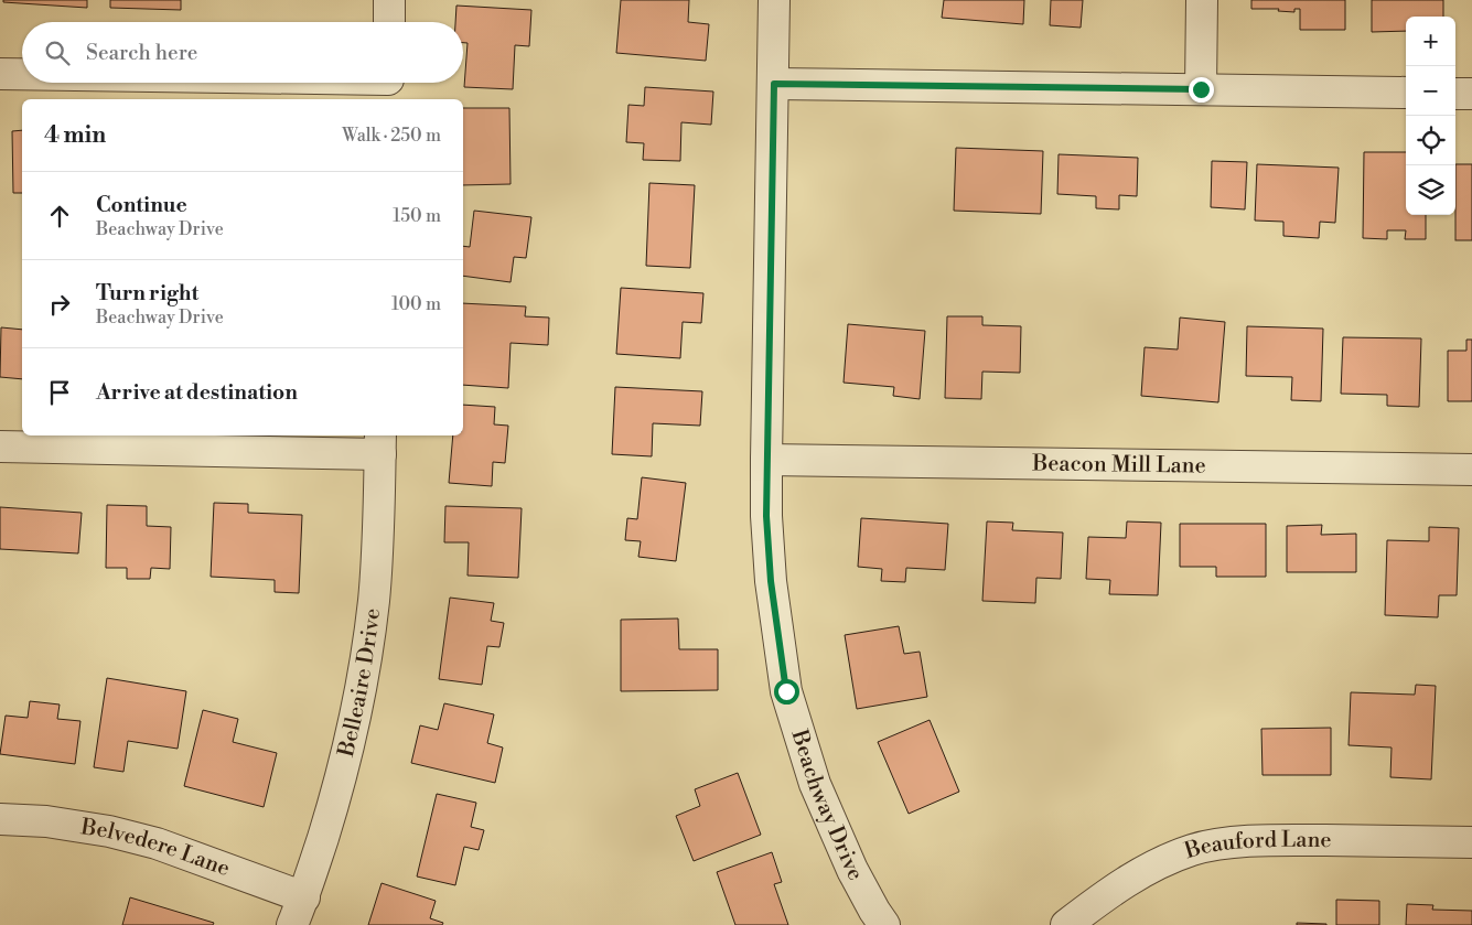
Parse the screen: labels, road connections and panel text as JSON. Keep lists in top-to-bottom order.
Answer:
{
  "streets": {
    "street": [
      "Beacon Mill Lane",
      "Belleaire Drive",
      "Beachway Drive",
      "Belvedere Lane",
      "Beauford Lane"
    ]
  },
  "crossings": [
    ["Beacon Mill Lane", "Beachway Drive"],
    ["Belleaire Drive", "Belvedere Lane"]
  ],
  "page": {
    "map_buttons": ["+", "−"],
    "search": "Search here",
    "heading": ["4 min", "Walk · 250 m"],
    "list": [
      ["Continue", "Beachway Drive", "150 m"],
      ["Turn right", "Beachway Drive", "100 m"],
      "Arrive at destination"
    ]
  }
}
